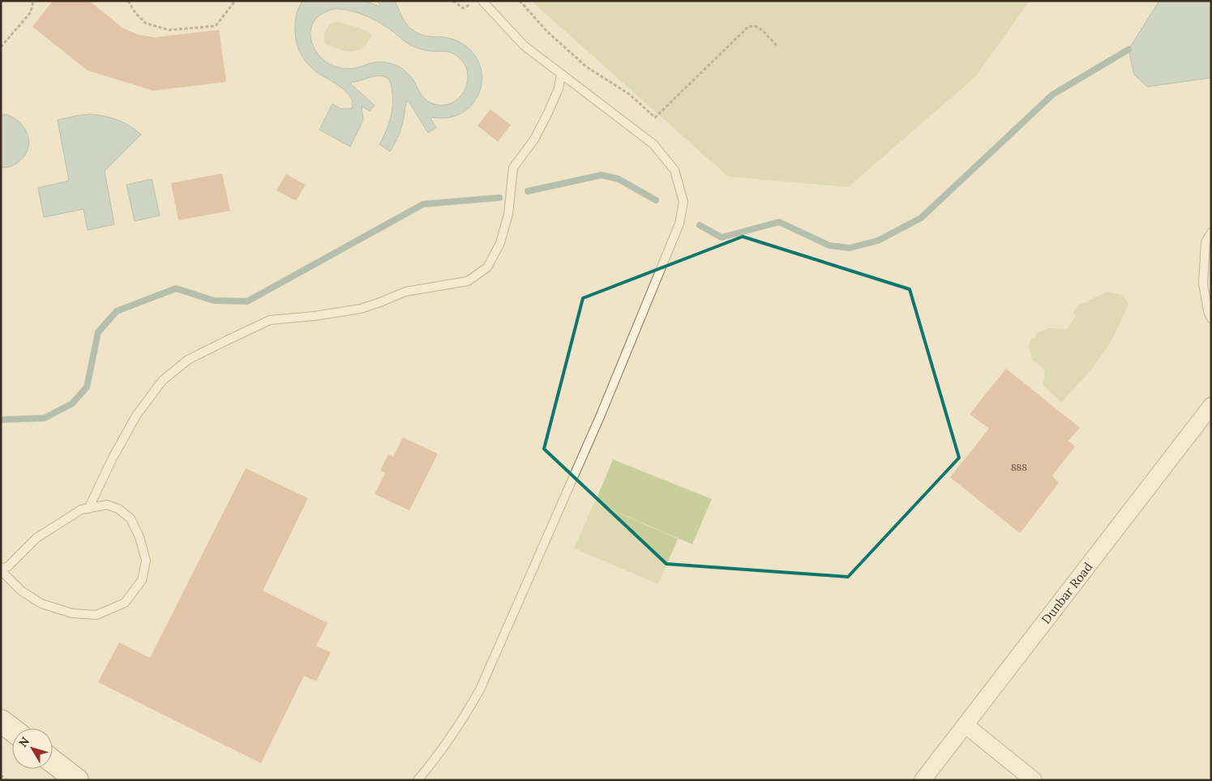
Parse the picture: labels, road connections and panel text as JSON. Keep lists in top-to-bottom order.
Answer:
{
  "streets": {
    "street": ["Dunbar Road"]
  },
  "house_numbers": ["888"],
  "north": "top left"
}
